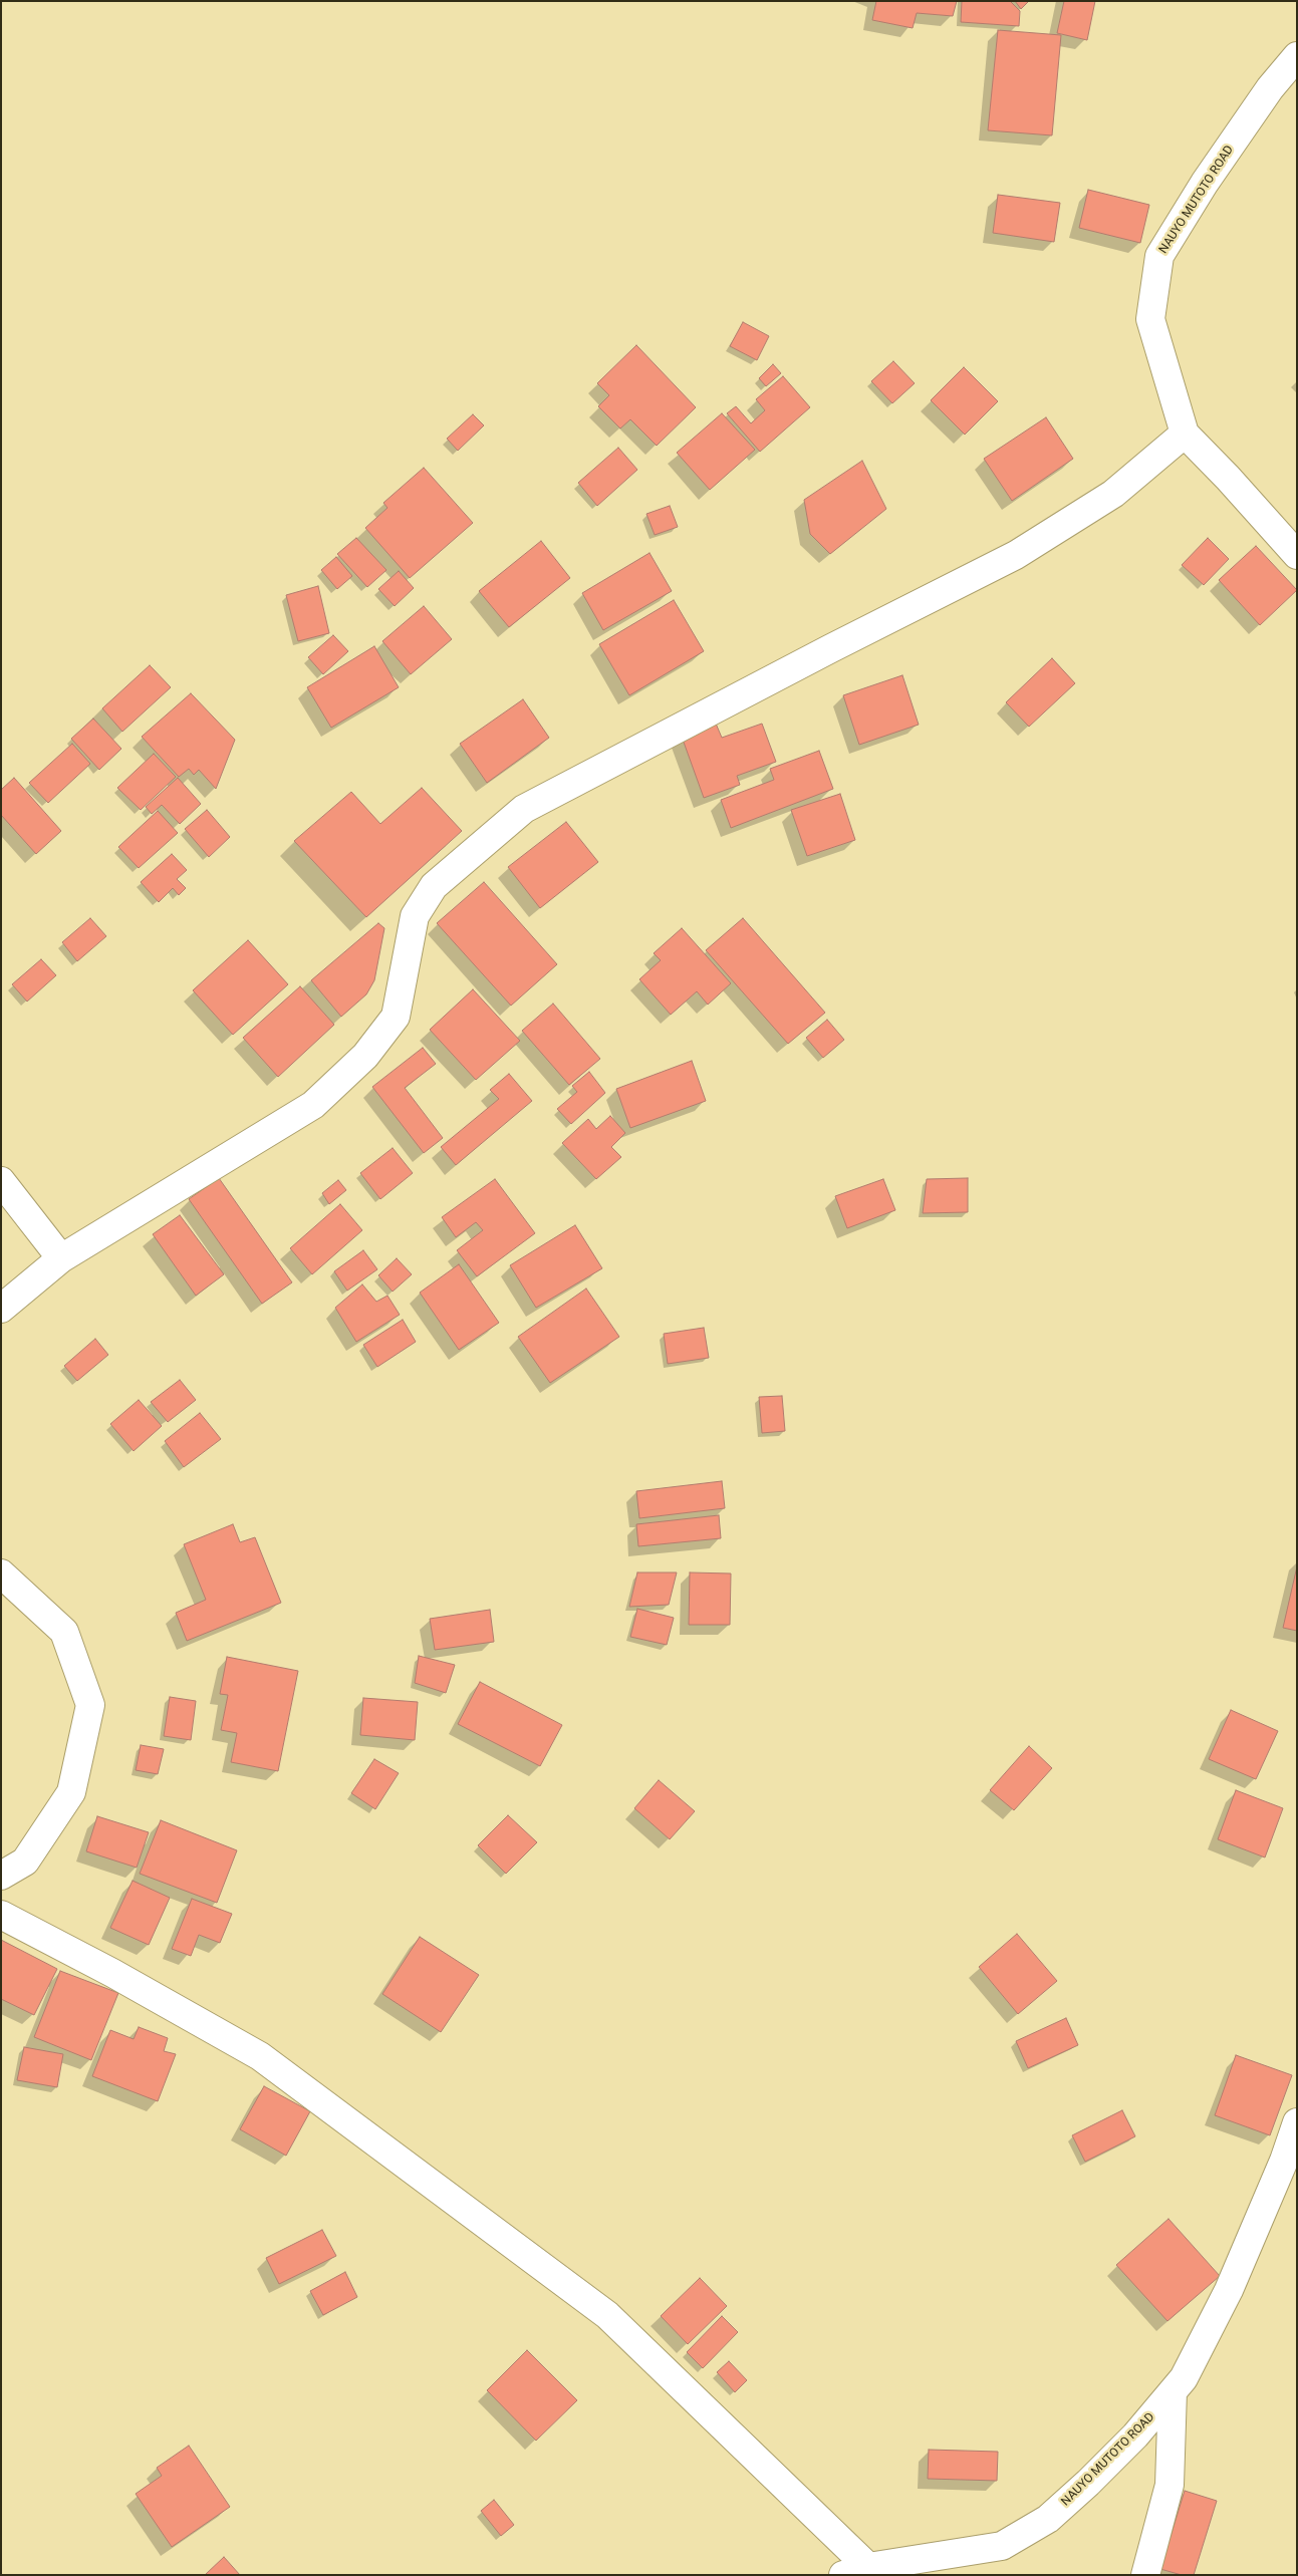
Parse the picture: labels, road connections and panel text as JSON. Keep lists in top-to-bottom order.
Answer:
{
  "streets": {
    "street": ["NAUYO MUTOTO ROAD"]
  }
}
